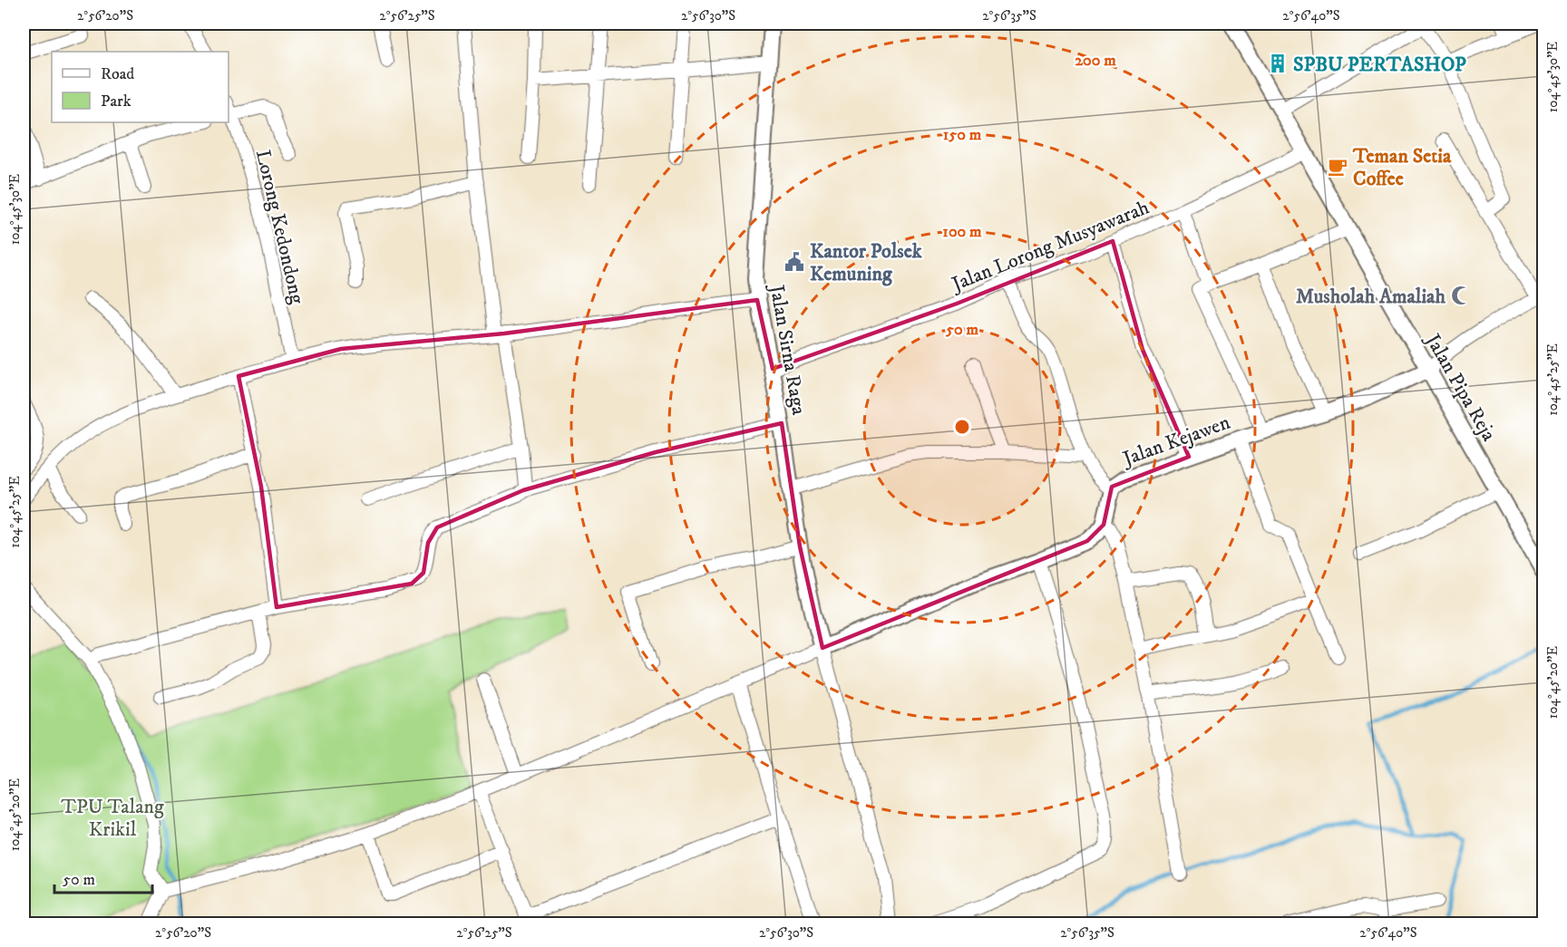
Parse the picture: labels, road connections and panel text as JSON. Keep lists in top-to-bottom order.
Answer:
{
  "streets": {
    "street": [
      "Lorong Kedondong",
      "Jalan Lorong Musyawarah",
      "Jalan Sirna Raga",
      "Jalan Pipa Reja",
      "Jalan Kejawen"
    ]
  },
  "crossings": [
    ["Jalan Lorong Musyawarah", "Jalan Sirna Raga"],
    ["Jalan Lorong Musyawarah", "Jalan Pipa Reja"],
    ["Jalan Pipa Reja", "Jalan Kejawen"]
  ],
  "parks": ["TPU Talang Krikil"],
  "places": {
    "building": ["SPBU PERTASHOP"],
    "cafe": ["Teman Setia Coffee"],
    "public building": ["Kantor Polsek Kemuning"],
    "mosque": ["Musholah Amaliah"]
  },
  "legend": ["Road", "Park"],
  "scale_bar": "50 m",
  "coordinates": [
    "2°56'20\"S",
    "2°56'25\"S",
    "2°56'30\"S",
    "2°56'35\"S",
    "2°56'40\"S",
    "104°45'30\"E",
    "104°45'25\"E",
    "104°45'20\"E"
  ],
  "rings": [
    "200 m",
    "150 m",
    "100 m",
    "50 m"
  ]
}
